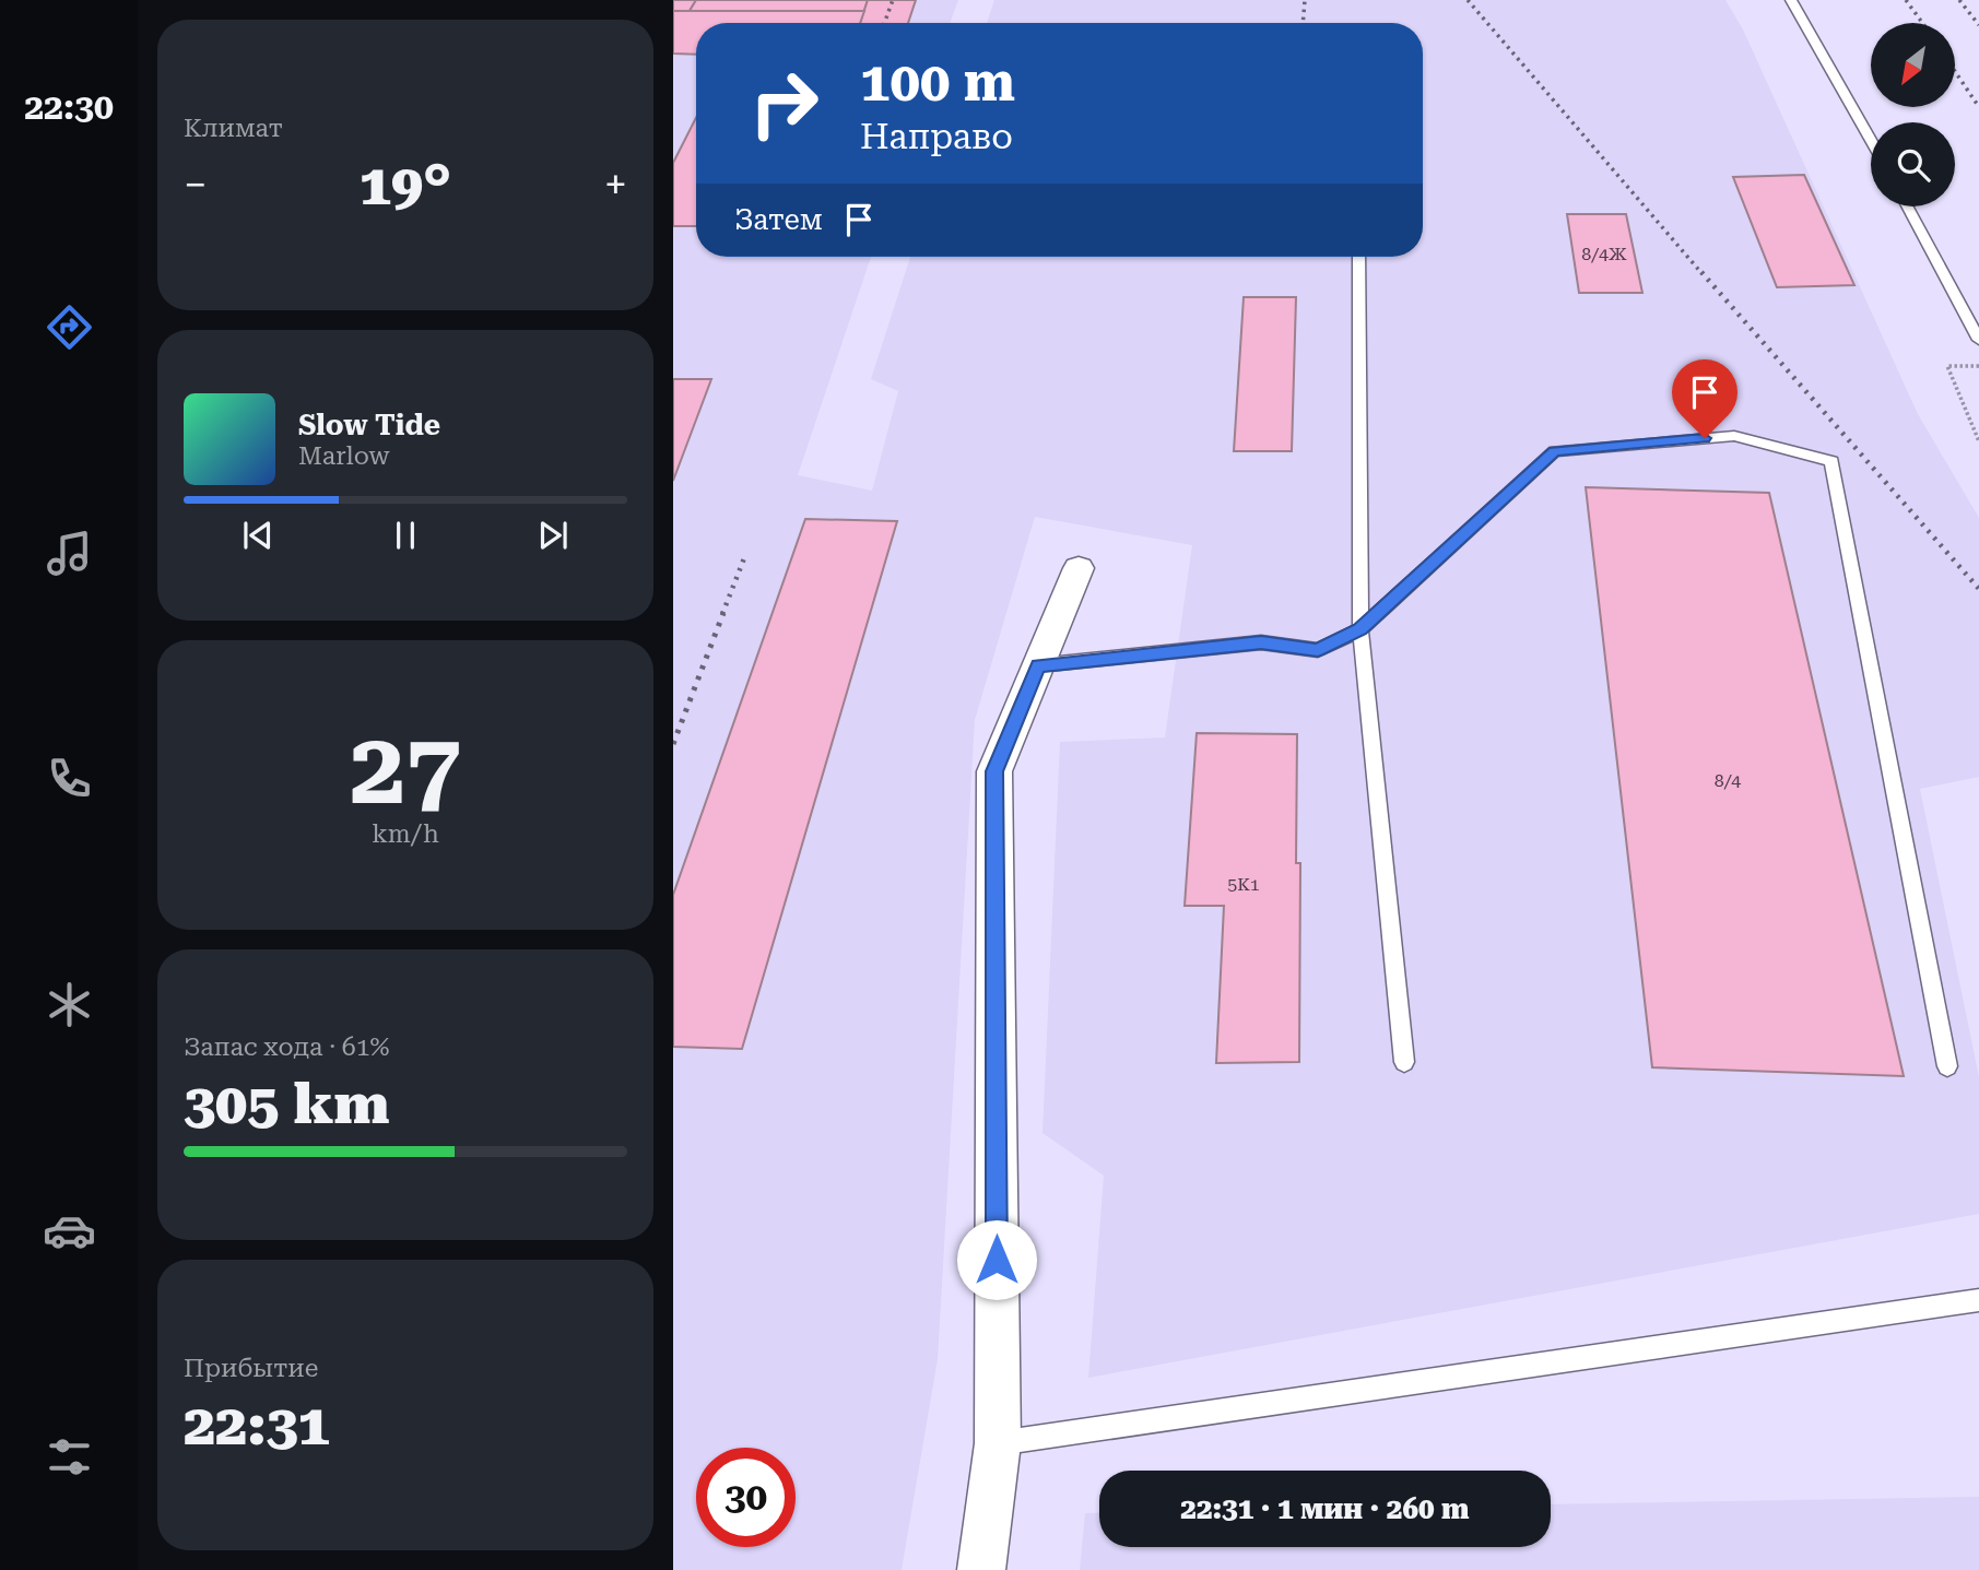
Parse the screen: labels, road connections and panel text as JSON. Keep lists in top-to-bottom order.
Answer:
{
  "house_numbers": ["8/4Ж", "8/4", "5К1"],
  "north": "bottom left",
  "page": {
    "tabs": "22:30",
    "tile": [
      "Климат",
      ["27", "km/h"],
      ["Запас хода · 61%", "305 km"],
      ["Прибытие", "22:31"]
    ],
    "turn": ["100 m", "Направо"],
    "heat": ["−", "19°", "+"],
    "then": "Затем",
    "song": ["Slow Tide", "Marlow"],
    "limit": "30",
    "trip": "22:31 · 1 мин · 260 m"
  }
}
